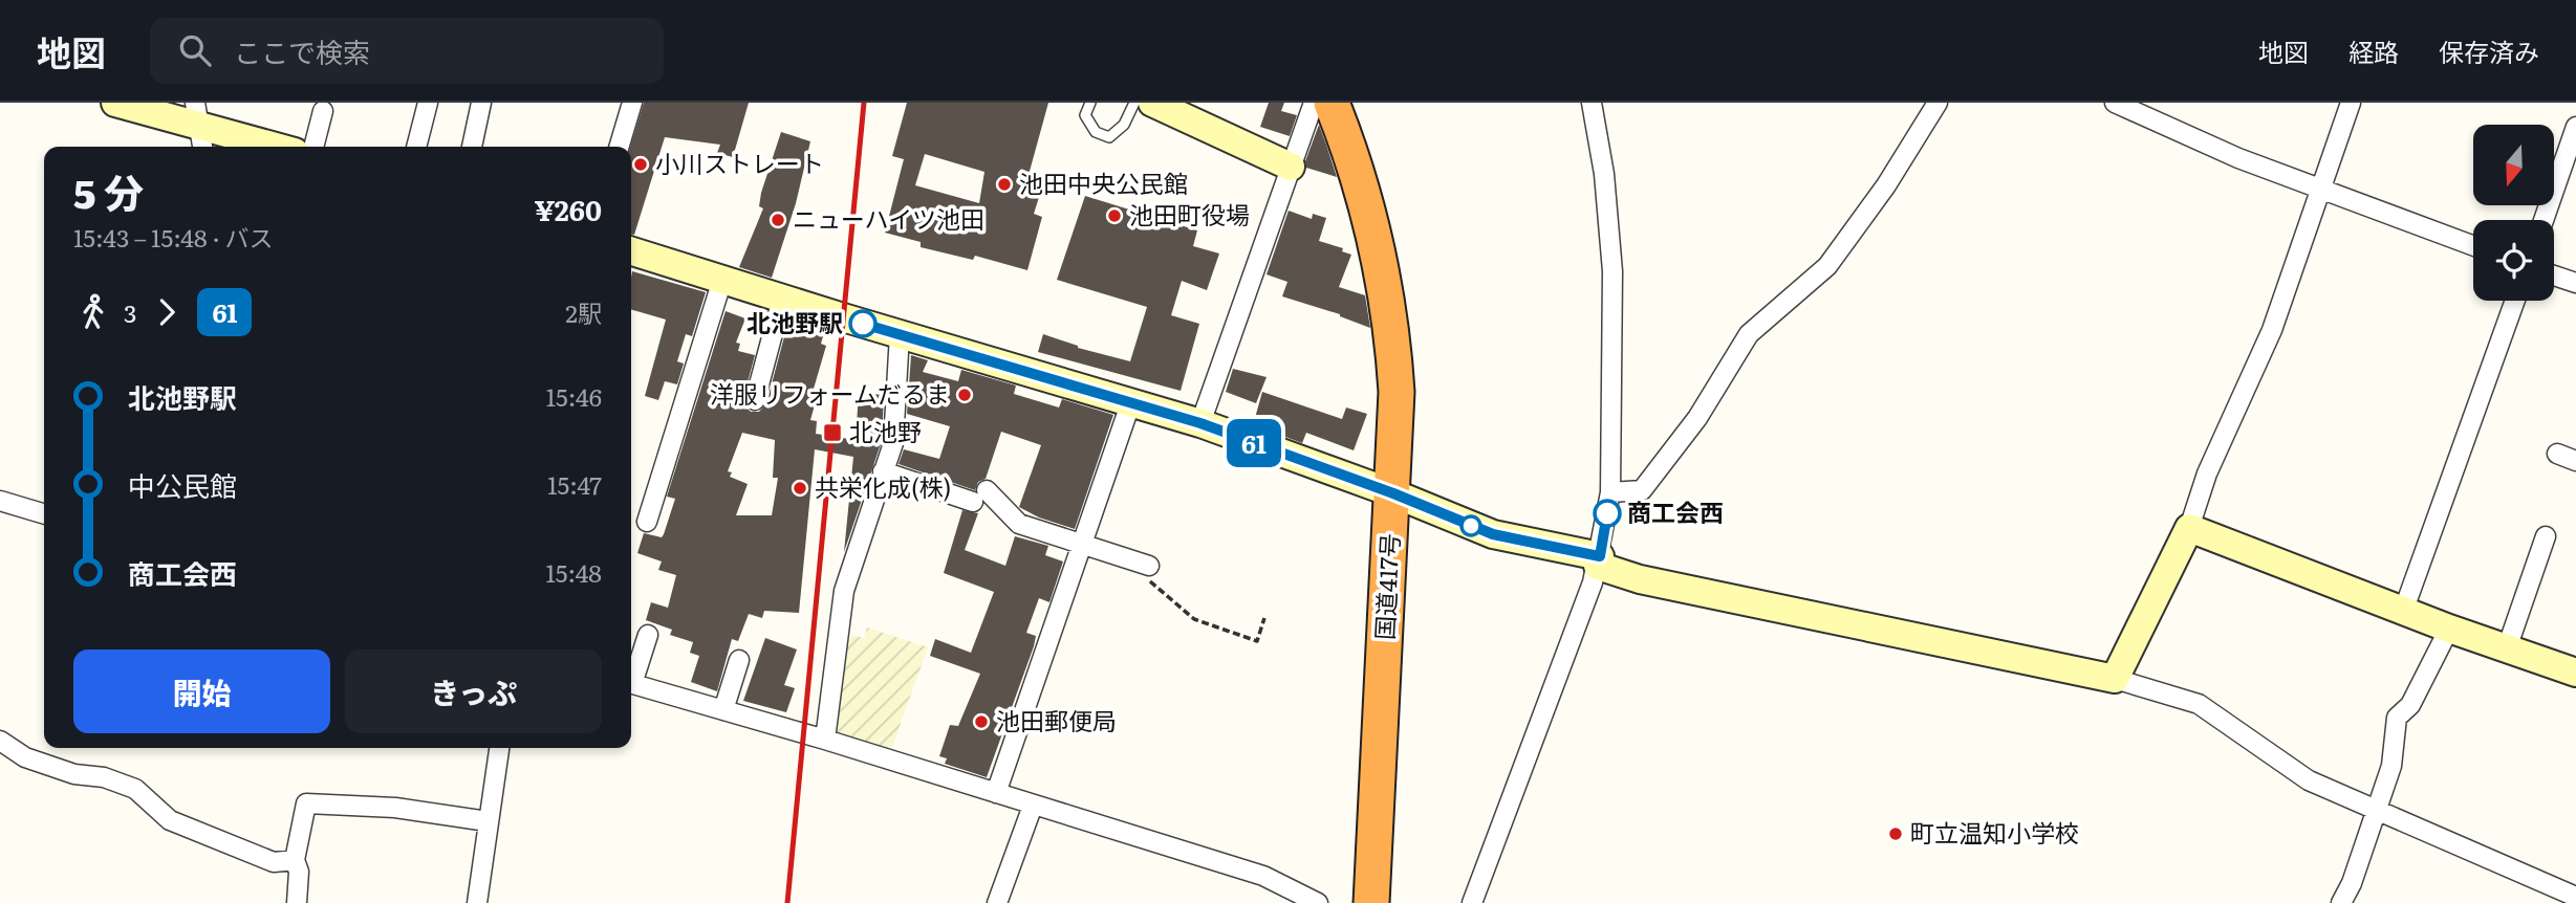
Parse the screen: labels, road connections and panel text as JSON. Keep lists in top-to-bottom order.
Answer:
{
  "streets": {
    "highway": ["国道417号"]
  },
  "places": {
    "other": [
      "小川ストレート",
      "池田中央公民館",
      "池田町役場",
      "ニューハイツ池田",
      "北池野駅",
      "洋服リフォームだるま",
      "共栄化成(株)",
      "商工会西",
      "池田郵便局",
      "町立温知小学校"
    ],
    "transit": ["北池野"]
  },
  "lines": ["bus line 61"],
  "north": "bottom",
  "page": {
    "header": "地図",
    "search": "ここで検索",
    "nav": ["地図", "経路", "保存済み"],
    "on_map": "61",
    "heading": ["5 分", "15:43 – 15:48 · バス", "¥260"],
    "legs": ["3", "61", "2駅"],
    "list": [
      {
        "name": "北池野駅",
        "value": "15:46"
      },
      {
        "name": "中公民館",
        "value": "15:47"
      },
      {
        "name": "商工会西",
        "value": "15:48"
      }
    ],
    "buttons": ["開始", "きっぷ"]
  }
}
